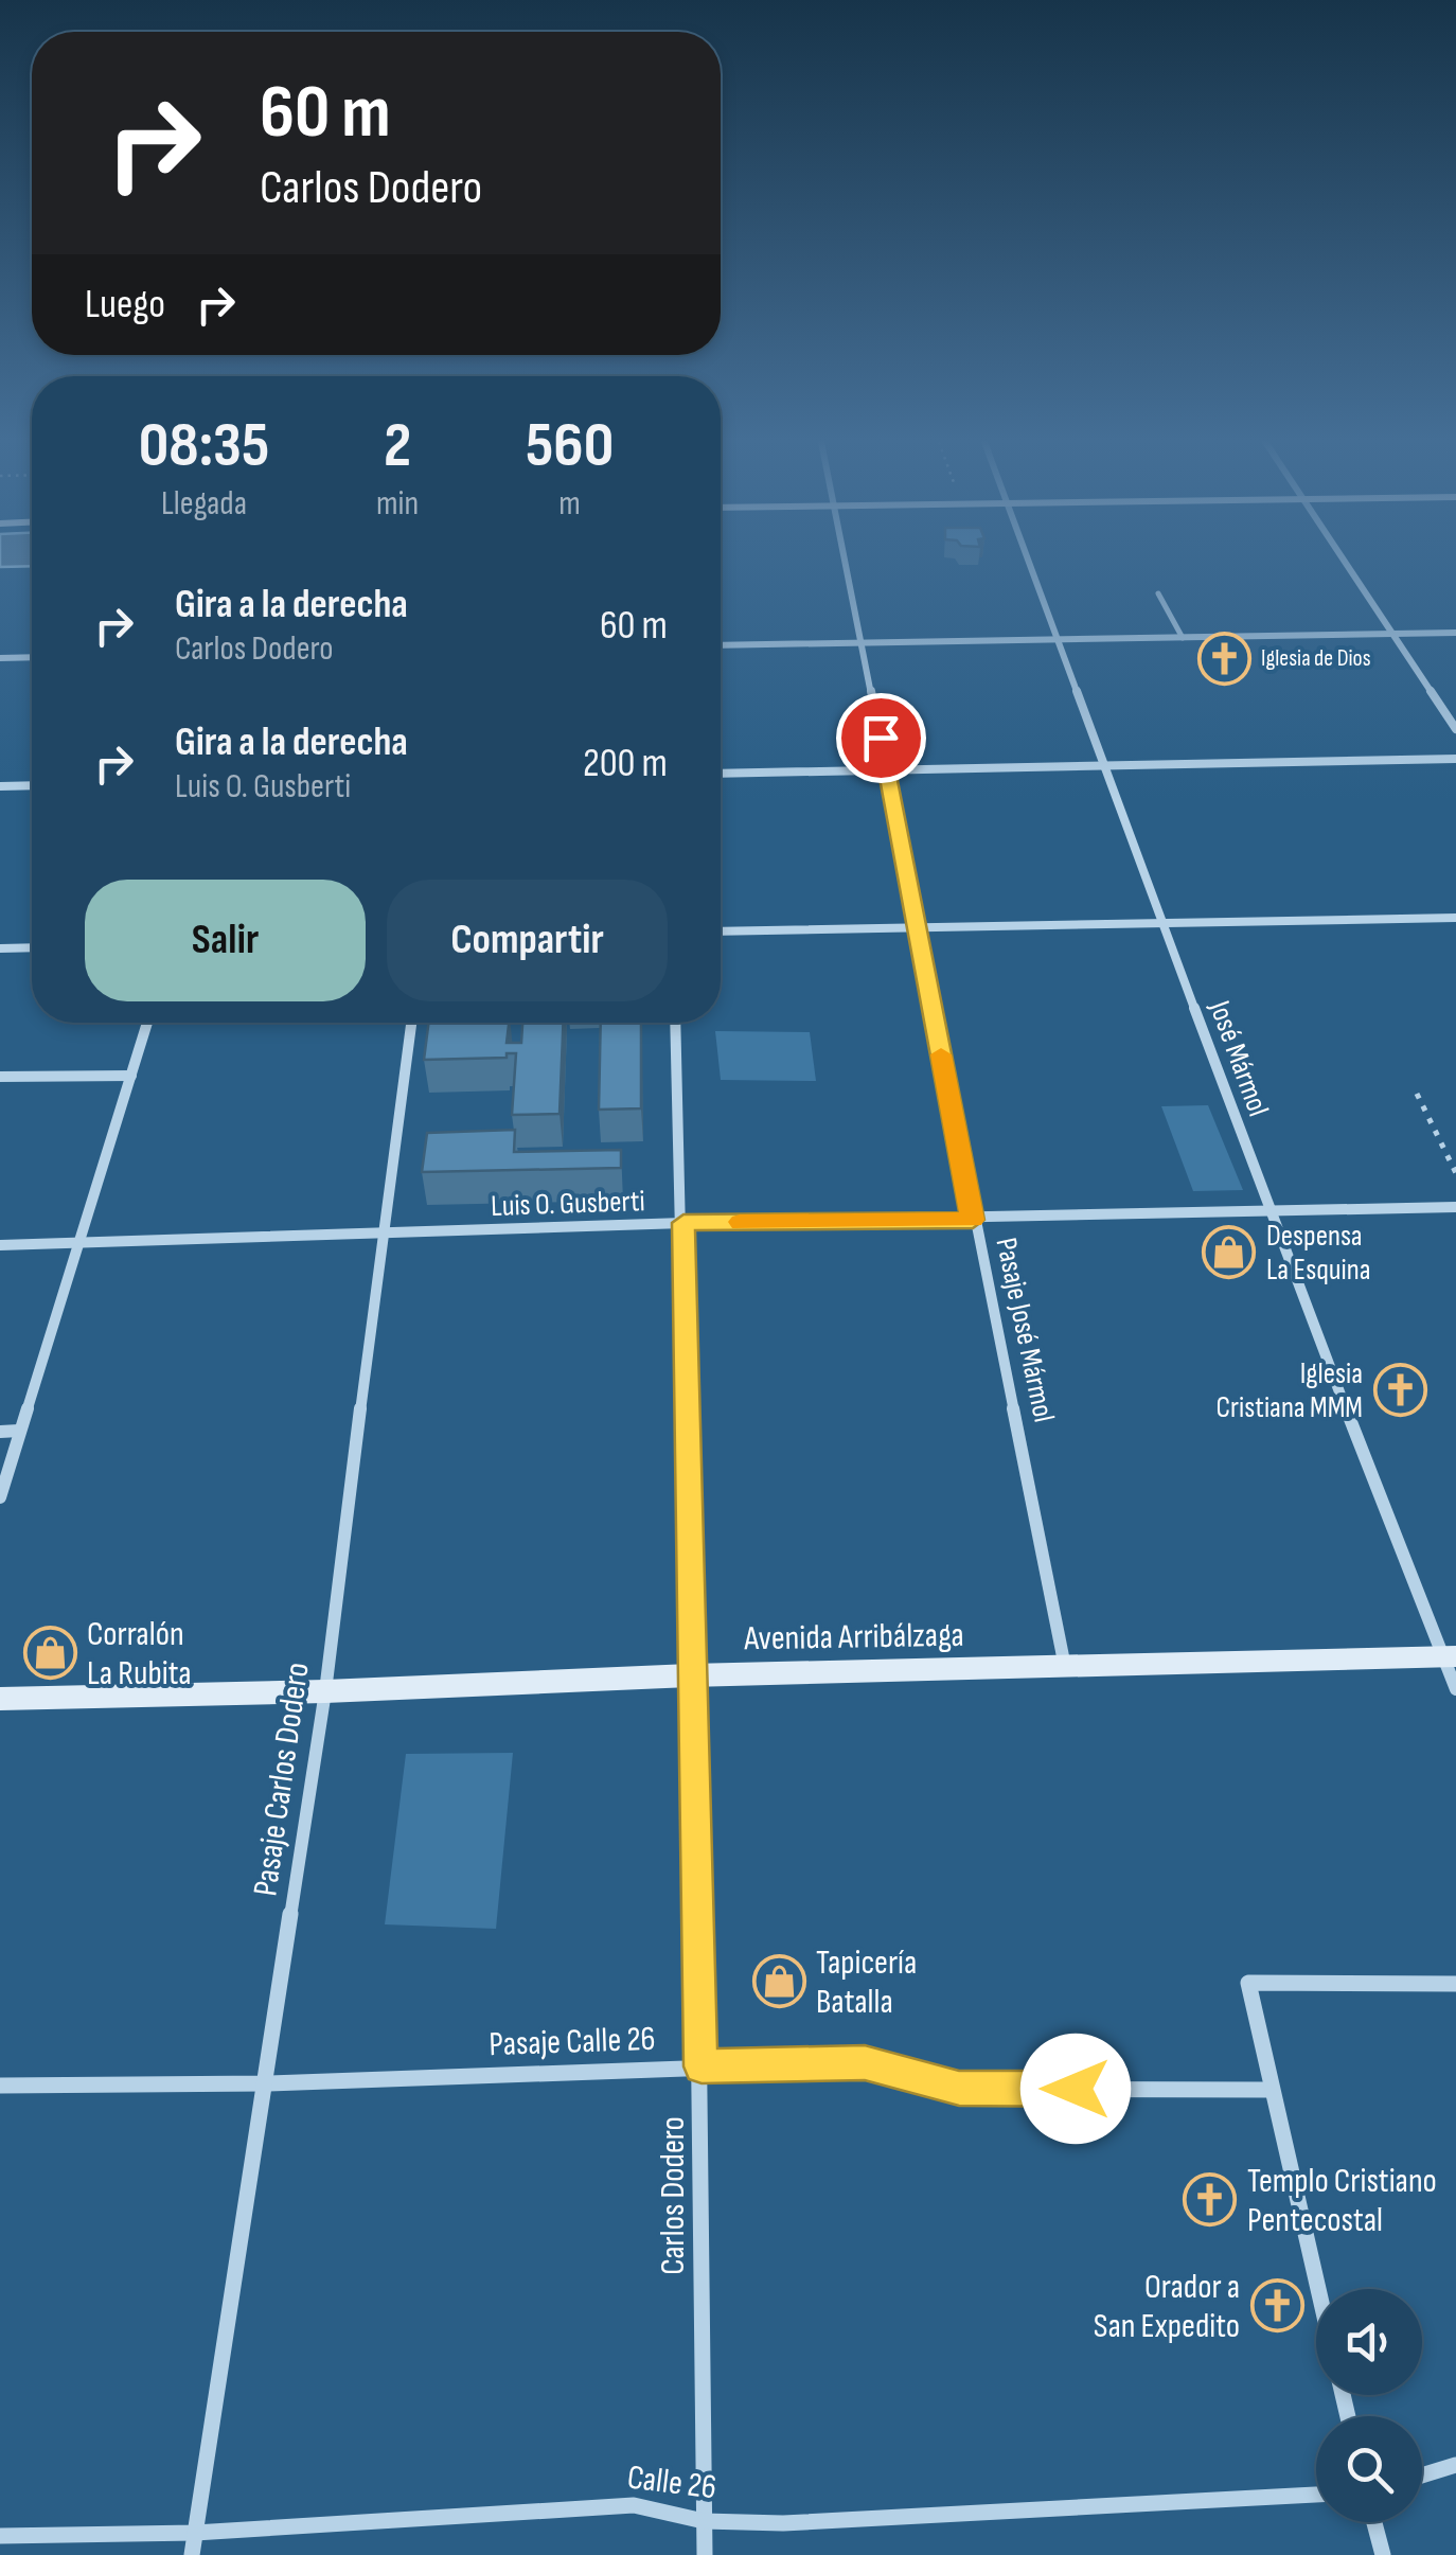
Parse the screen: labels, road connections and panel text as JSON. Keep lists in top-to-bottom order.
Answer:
{
  "streets": {
    "street": [
      "José Mármol",
      "Luis O. Gusberti",
      "Pasaje José Mármol",
      "Avenida Arribálzaga",
      "Pasaje Carlos Dodero",
      "Pasaje Calle 26",
      "Carlos Dodero",
      "Calle 26"
    ]
  },
  "crossings": [
    ["José Mármol", "Luis O. Gusberti"],
    ["José Mármol", "Avenida Arribálzaga"],
    ["Luis O. Gusberti", "Pasaje José Mármol"],
    ["Luis O. Gusberti", "Pasaje Carlos Dodero"],
    ["Luis O. Gusberti", "Carlos Dodero"],
    ["Pasaje José Mármol", "Avenida Arribálzaga"],
    ["Avenida Arribálzaga", "Pasaje Carlos Dodero"],
    ["Avenida Arribálzaga", "Carlos Dodero"],
    ["Pasaje Carlos Dodero", "Pasaje Calle 26"],
    ["Pasaje Carlos Dodero", "Calle 26"],
    ["Pasaje Calle 26", "Carlos Dodero"],
    ["Carlos Dodero", "Calle 26"]
  ],
  "places": {
    "church": [
      "Iglesia de Dios",
      "Iglesia Cristiana MMM",
      "Templo Cristiano Pentecostal",
      "Orador a San Expedito"
    ],
    "shop": ["Despensa La Esquina", "Corralón La Rubita", "Tapicería Batalla"]
  },
  "page": {
    "turn": ["60 m", "Carlos Dodero"],
    "then": "Luego",
    "eta": [
      "08:35",
      "Llegada",
      "2",
      "min",
      "560",
      "m"
    ],
    "list": [
      {
        "name": "Gira a la derecha",
        "note": "Carlos Dodero",
        "value": "60 m"
      },
      {
        "name": "Gira a la derecha",
        "note": "Luis O. Gusberti",
        "value": "200 m"
      }
    ],
    "buttons": ["Salir", "Compartir"]
  }
}
